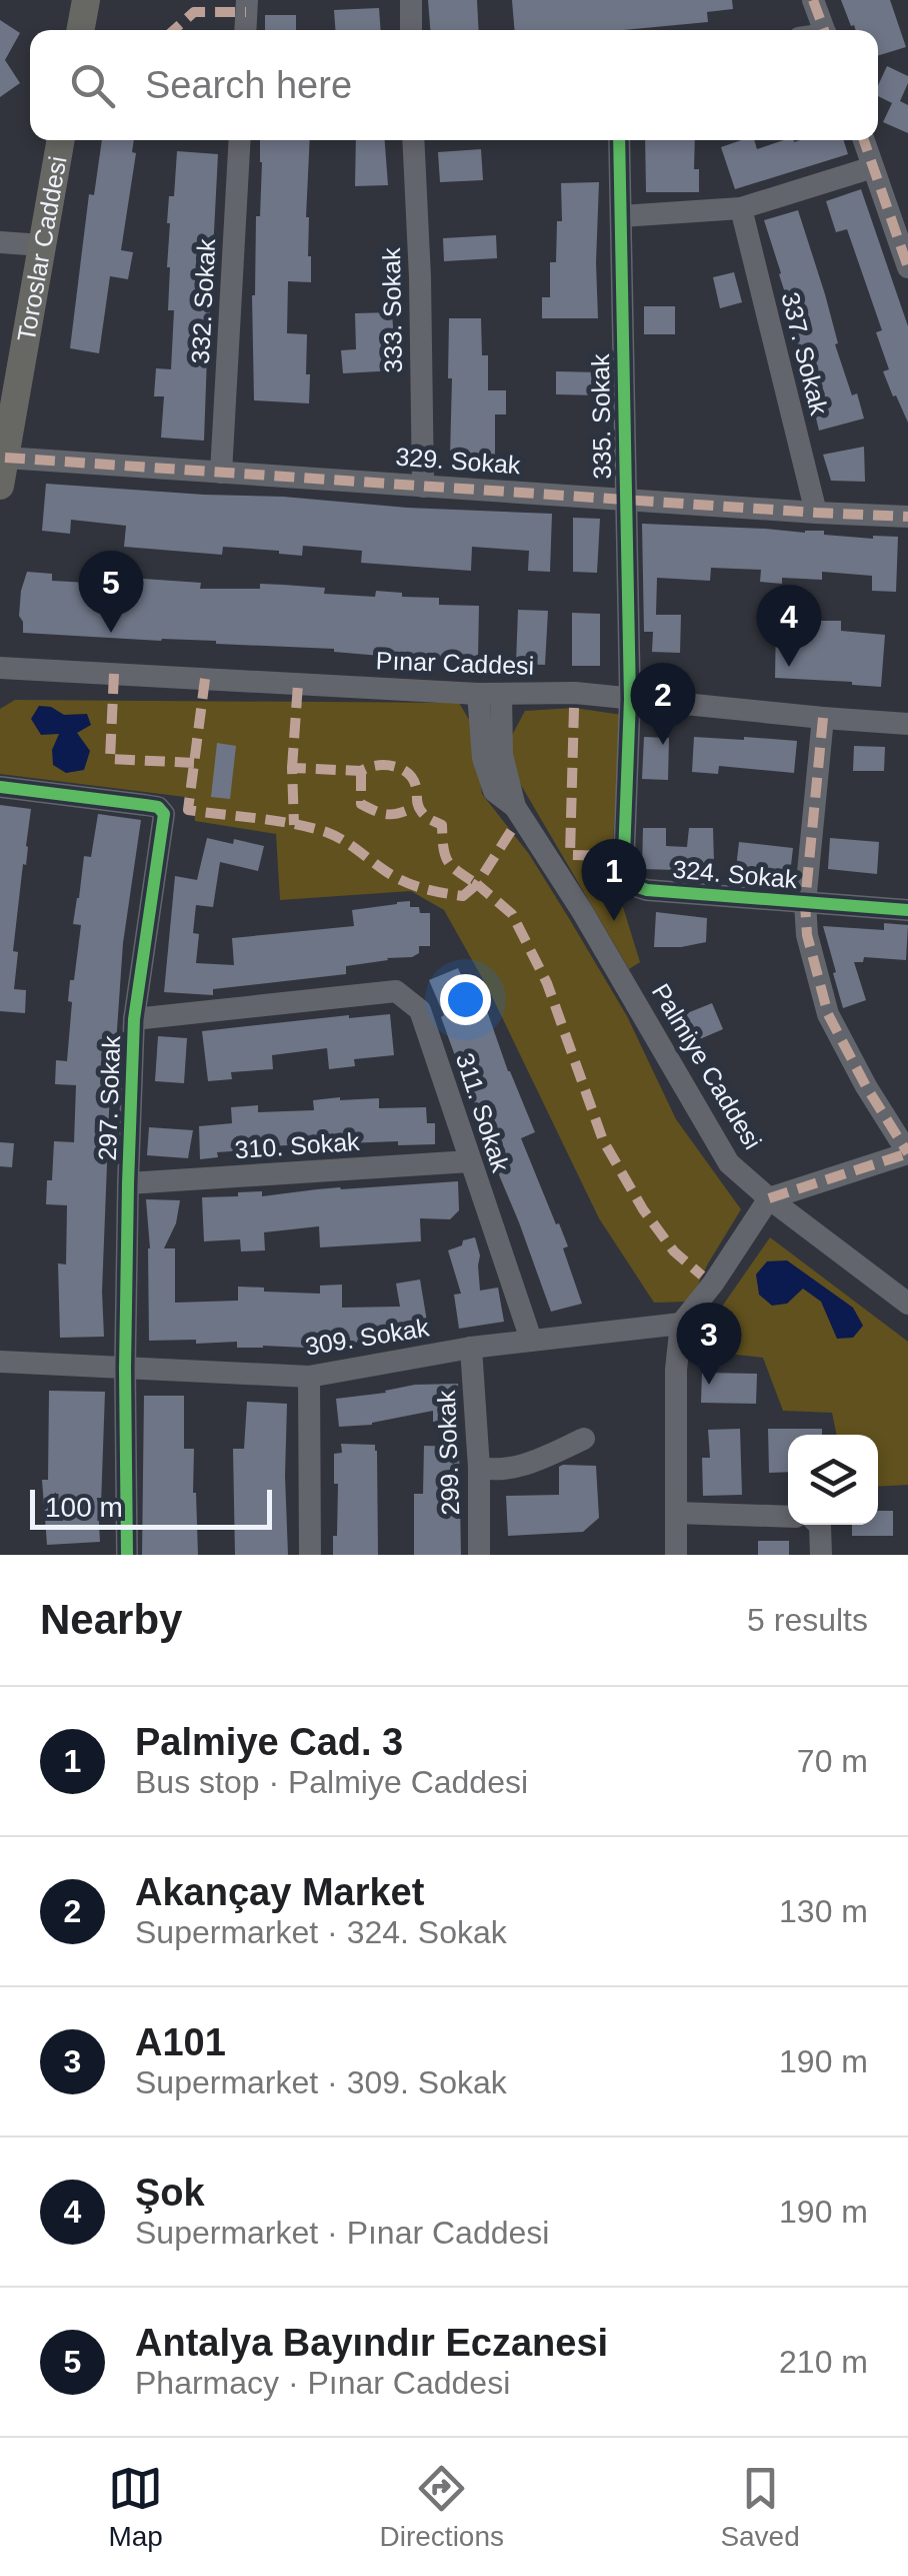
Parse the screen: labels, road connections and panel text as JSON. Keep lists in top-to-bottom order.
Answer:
{
  "streets": {
    "main road": ["Toroslar Caddesi"],
    "street": [
      "332. Sokak",
      "333. Sokak",
      "337. Sokak",
      "335. Sokak",
      "329. Sokak",
      "Pınar Caddesi",
      "324. Sokak",
      "Palmiye Caddesi",
      "297. Sokak",
      "311. Sokak",
      "310. Sokak",
      "309. Sokak",
      "299. Sokak"
    ]
  },
  "crossings": [
    ["Toroslar Caddesi", "329. Sokak"],
    ["332. Sokak", "329. Sokak"],
    ["333. Sokak", "329. Sokak"],
    ["337. Sokak", "329. Sokak"],
    ["335. Sokak", "329. Sokak"],
    ["335. Sokak", "Pınar Caddesi"],
    ["335. Sokak", "324. Sokak"],
    ["Pınar Caddesi", "324. Sokak"],
    ["Pınar Caddesi", "Palmiye Caddesi"],
    ["297. Sokak", "311. Sokak"],
    ["297. Sokak", "310. Sokak"],
    ["297. Sokak", "309. Sokak"],
    ["311. Sokak", "310. Sokak"],
    ["311. Sokak", "309. Sokak"],
    ["309. Sokak", "299. Sokak"]
  ],
  "scale_bar": "100 m",
  "page": {
    "search": "Search here",
    "pins": [
      "5",
      "4",
      "2",
      "1",
      "3"
    ],
    "scale": "100 m",
    "heading": ["Nearby", "5 results"],
    "list": [
      {
        "mark": "1",
        "name": "Palmiye Cad. 3",
        "note": "Bus stop · Palmiye Caddesi",
        "value": "70 m"
      },
      {
        "mark": "2",
        "name": "Akançay Market",
        "note": "Supermarket · 324. Sokak",
        "value": "130 m"
      },
      {
        "mark": "3",
        "name": "A101",
        "note": "Supermarket · 309. Sokak",
        "value": "190 m"
      },
      {
        "mark": "4",
        "name": "Şok",
        "note": "Supermarket · Pınar Caddesi",
        "value": "190 m"
      },
      {
        "mark": "5",
        "name": "Antalya Bayındır Eczanesi",
        "note": "Pharmacy · Pınar Caddesi",
        "value": "210 m"
      }
    ],
    "nav": ["Map", "Directions", "Saved"]
  }
}
